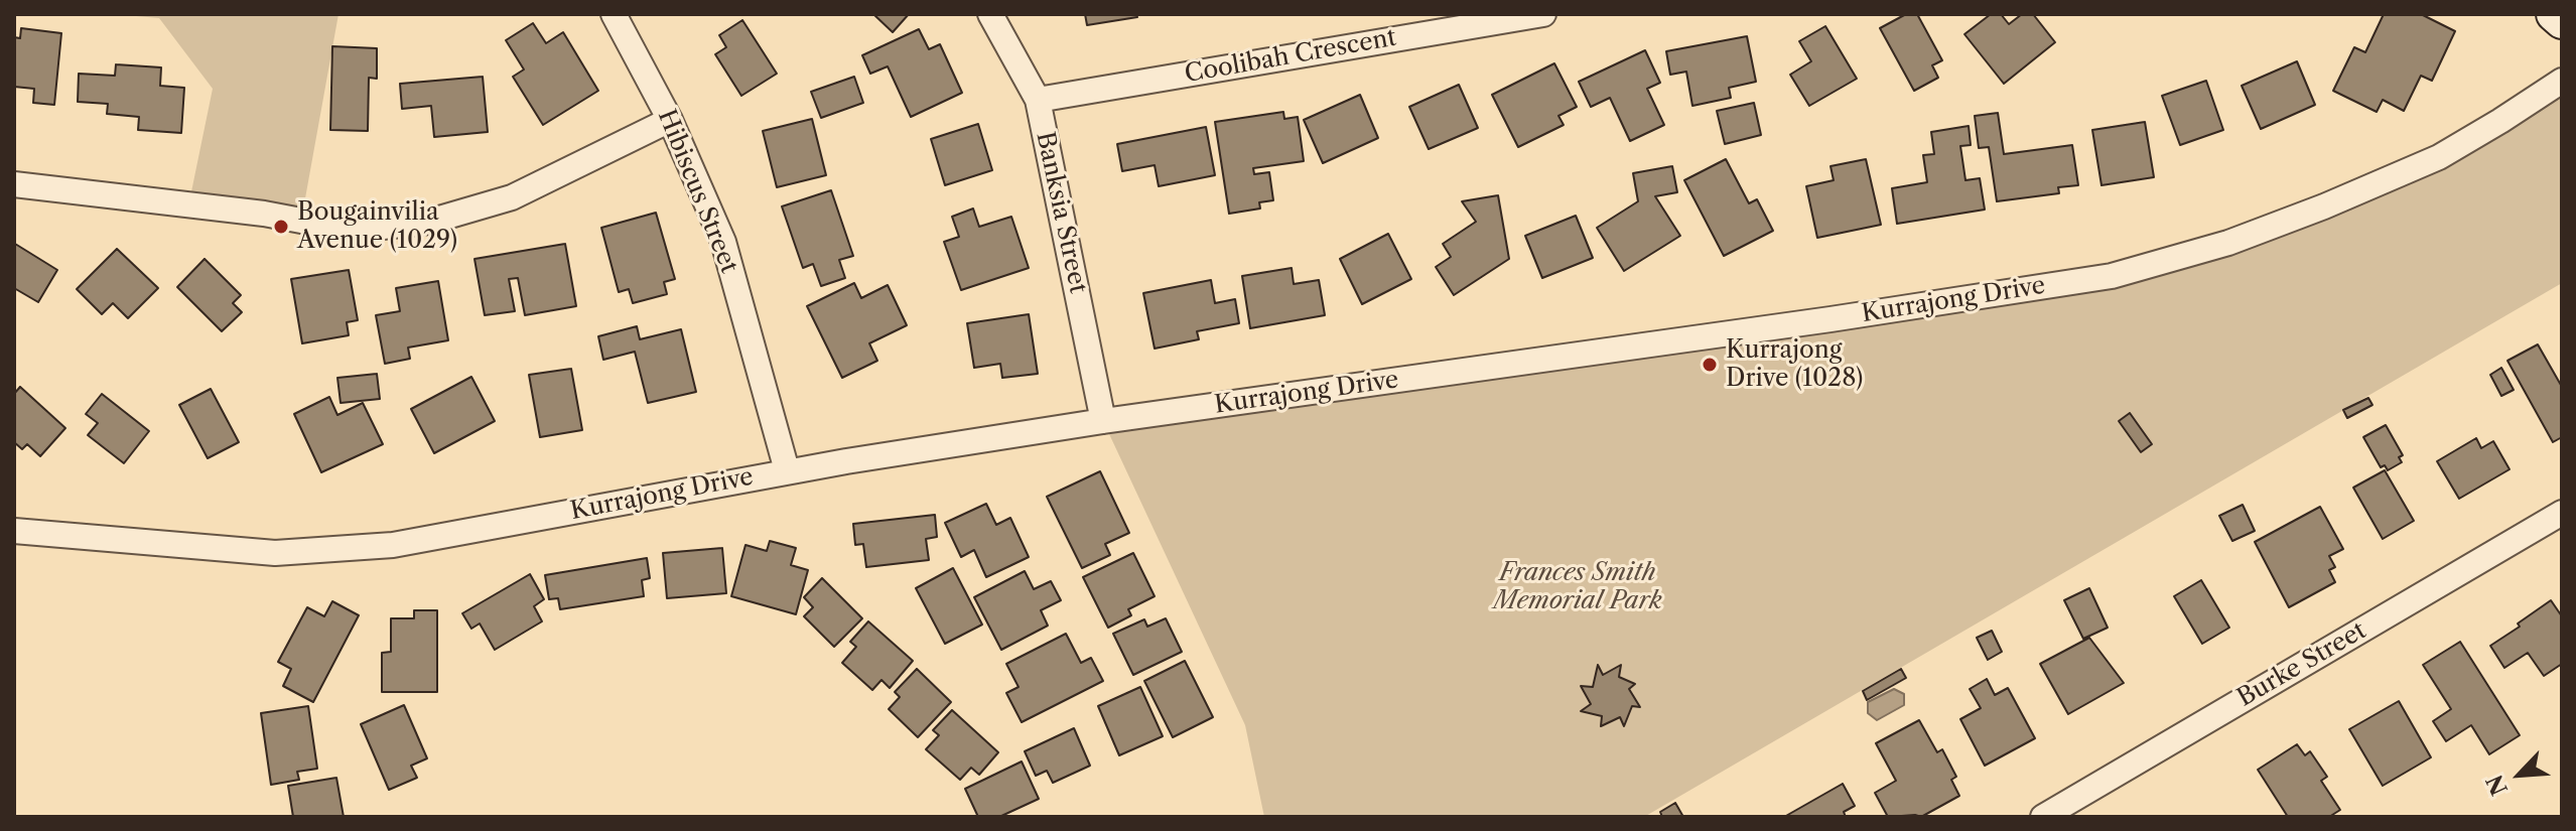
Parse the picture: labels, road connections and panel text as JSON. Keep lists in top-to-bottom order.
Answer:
{
  "streets": {
    "street": [
      "Coolibah Crescent",
      "Hibiscus Street",
      "Banksia Street",
      "Kurrajong Drive",
      "Burke Street"
    ]
  },
  "crossings": [
    ["Coolibah Crescent", "Banksia Street"],
    ["Hibiscus Street", "Kurrajong Drive"],
    ["Banksia Street", "Kurrajong Drive"]
  ],
  "parks": ["Frances Smith Memorial Park"],
  "places": ["Bougainvilia Avenue (1029)", "Kurrajong Drive (1028)"],
  "north": "bottom left"
}
